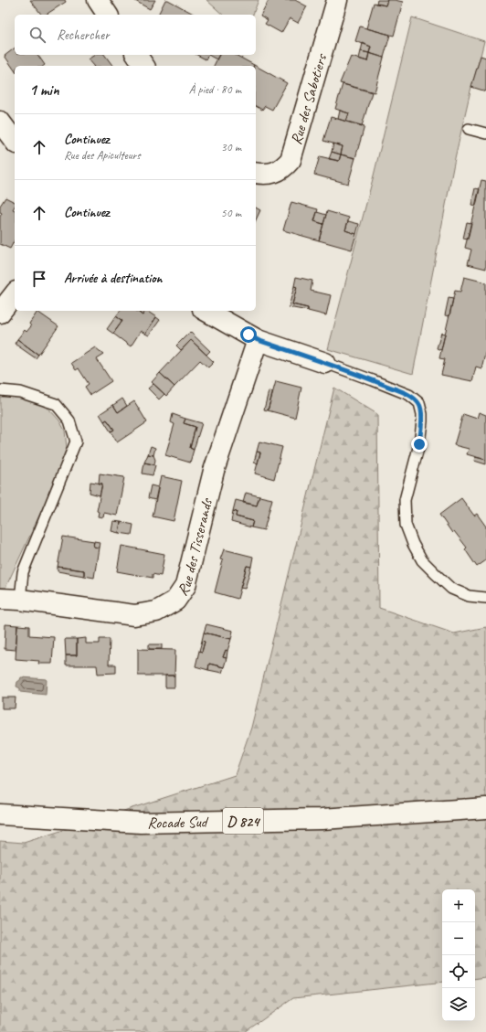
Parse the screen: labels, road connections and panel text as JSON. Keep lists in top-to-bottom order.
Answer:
{
  "streets": {
    "street": [
      "Rue des Sabotiers",
      "Rue des Tisserands",
      "D 824",
      "Rocade Sud"
    ]
  },
  "page": {
    "search": "Rechercher",
    "heading": ["1 min", "À pied · 80 m"],
    "list": [
      ["Continuez", "Rue des Apiculteurs", "30 m"],
      ["Continuez", "50 m"],
      "Arrivée à destination"
    ],
    "map_buttons": ["+", "−"]
  }
}
